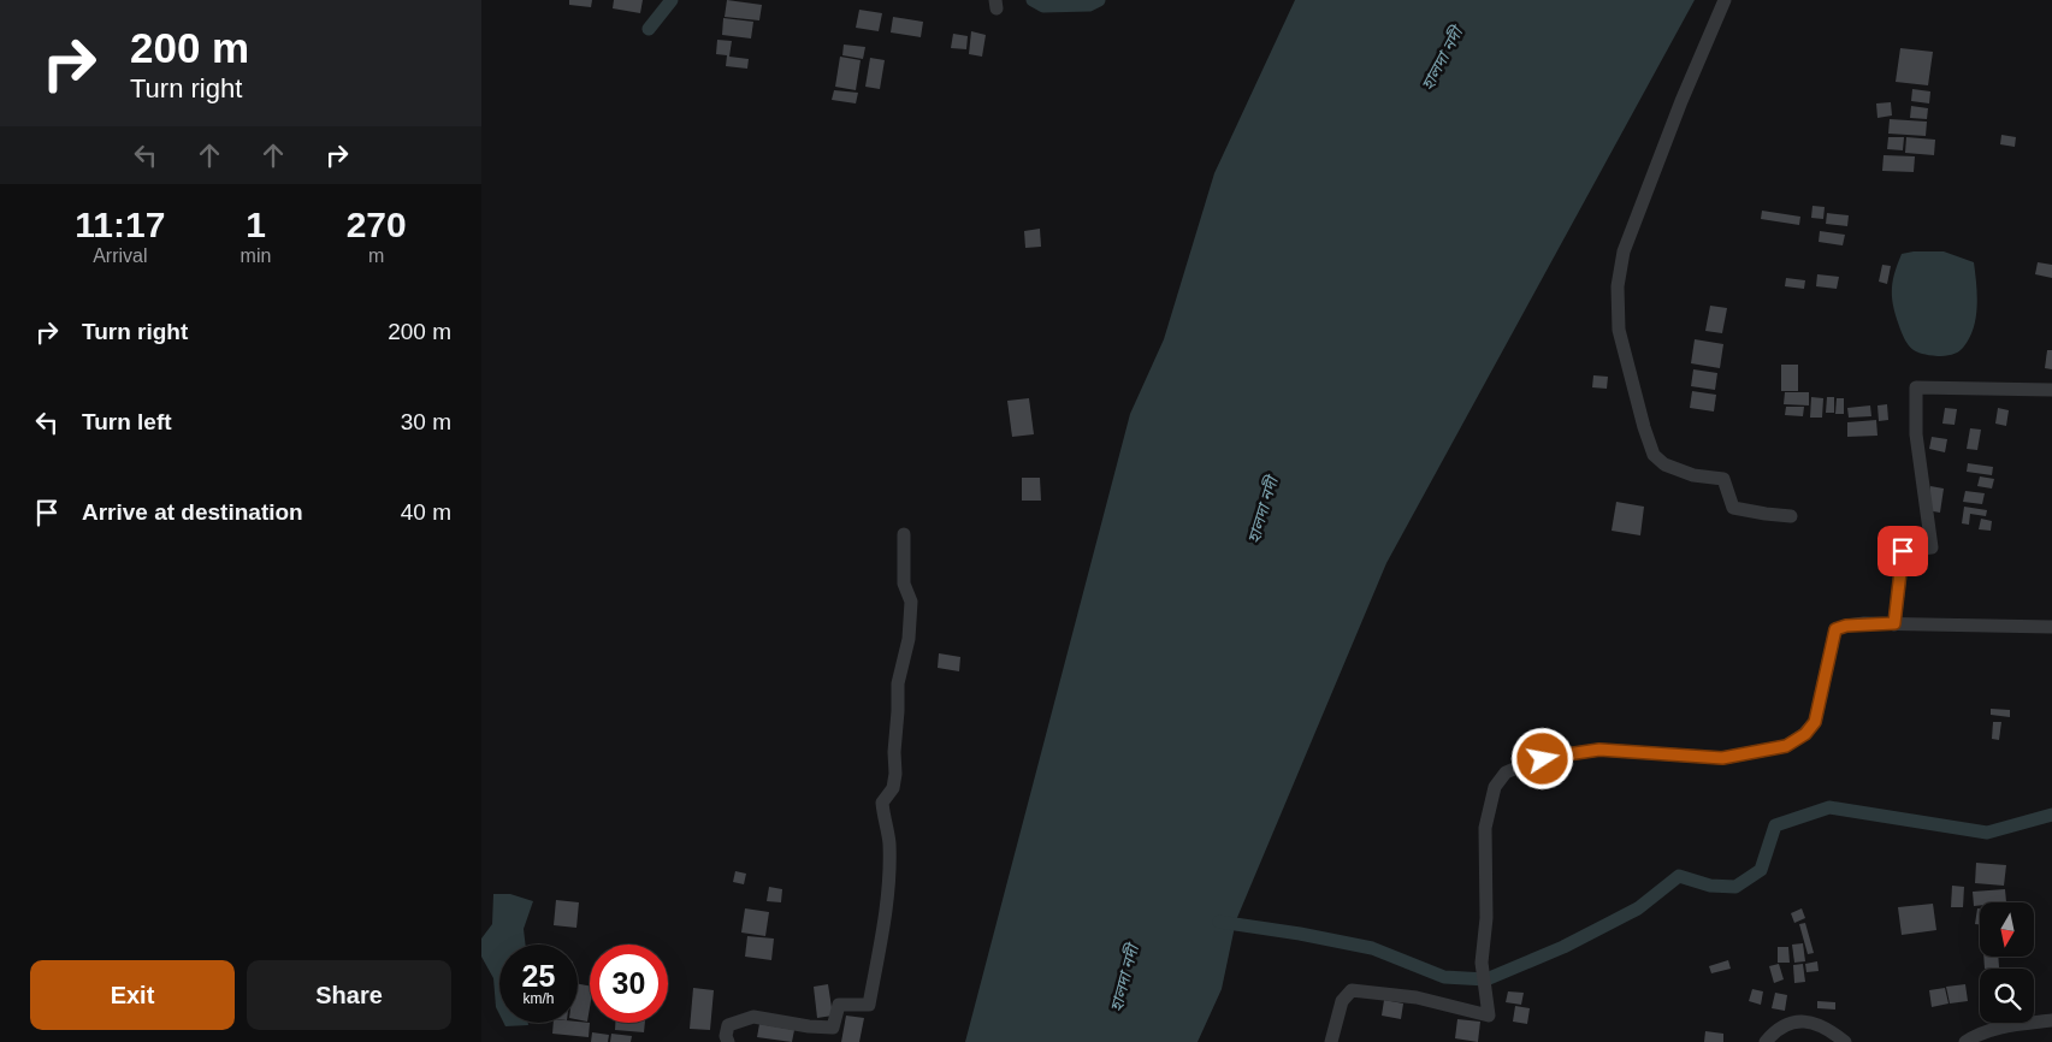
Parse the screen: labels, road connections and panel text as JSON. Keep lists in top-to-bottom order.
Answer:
{
  "water": ["হালদা নদী"],
  "north": "bottom",
  "page": {
    "turn": ["200 m", "Turn right"],
    "eta": [
      "11:17",
      "Arrival",
      "1",
      "min",
      "270",
      "m"
    ],
    "list": [
      {
        "name": "Turn right",
        "value": "200 m"
      },
      {
        "name": "Turn left",
        "value": "30 m"
      },
      {
        "name": "Arrive at destination",
        "value": "40 m"
      }
    ],
    "speed": "25 km/h",
    "limit": "30",
    "buttons": ["Exit", "Share"]
  }
}
